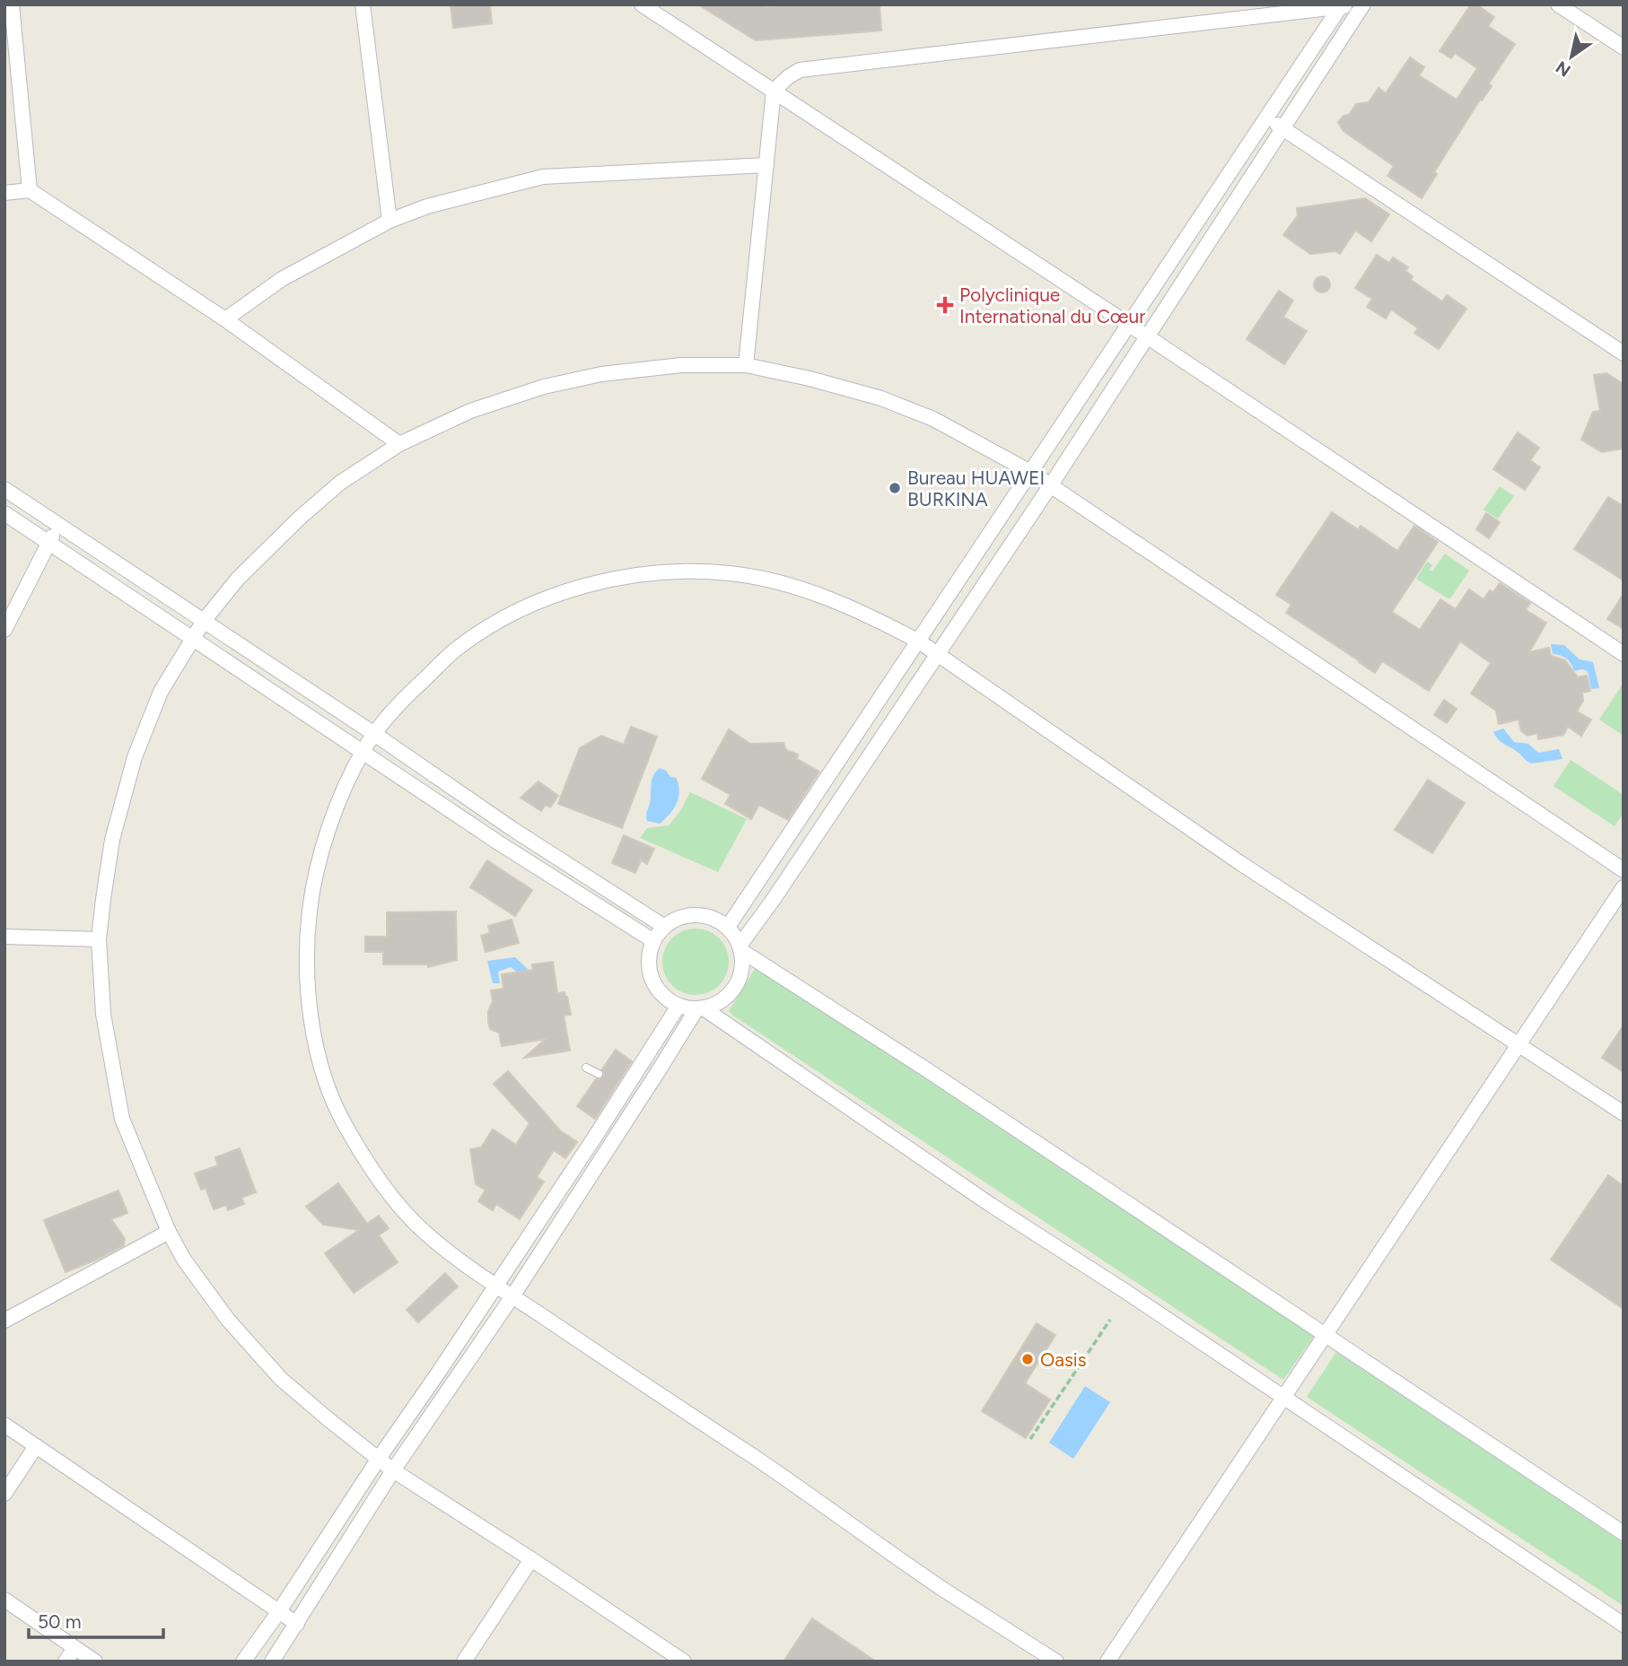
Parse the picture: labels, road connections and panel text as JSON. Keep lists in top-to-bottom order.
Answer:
{
  "places": {
    "health": ["Polyclinique International du Cœur"],
    "other": ["Bureau HUAWEI BURKINA", "Oasis"]
  },
  "scale_bar": "50 m",
  "north": "bottom left"
}
